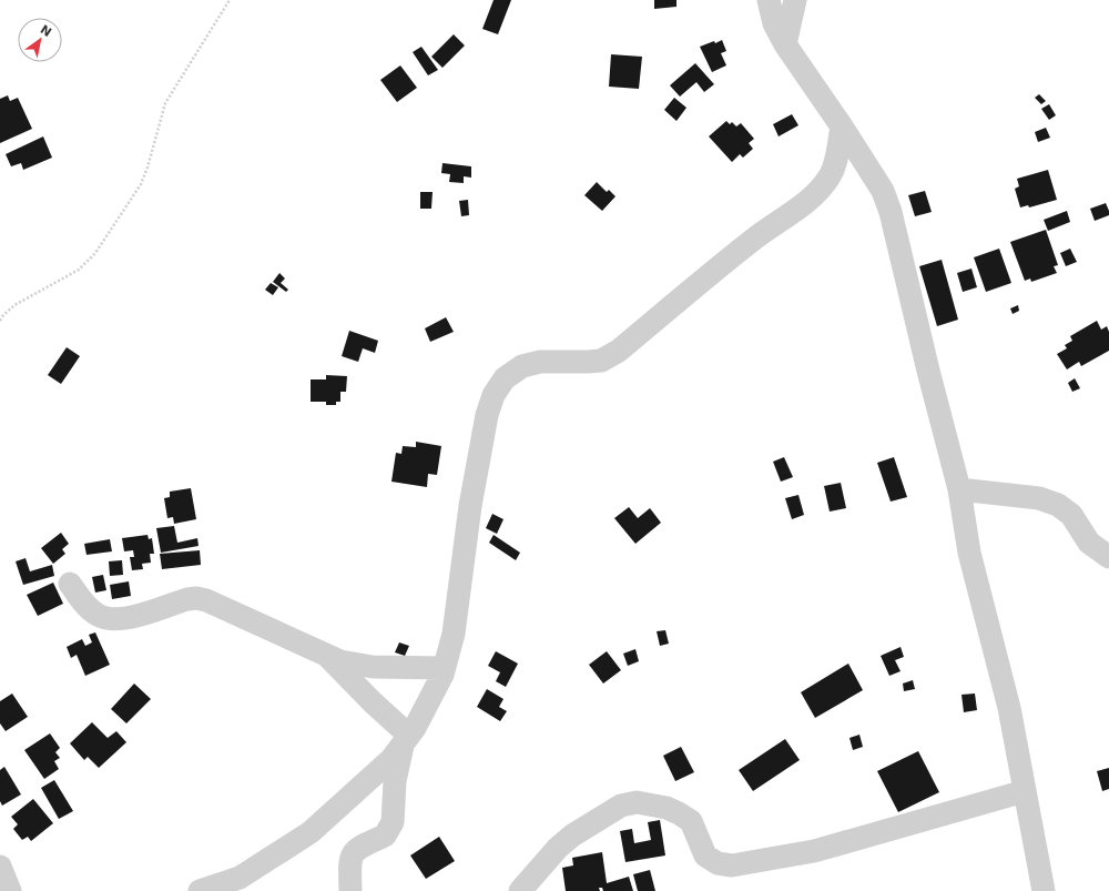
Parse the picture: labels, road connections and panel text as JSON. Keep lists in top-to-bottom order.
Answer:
{
  "north": "top right"
}
